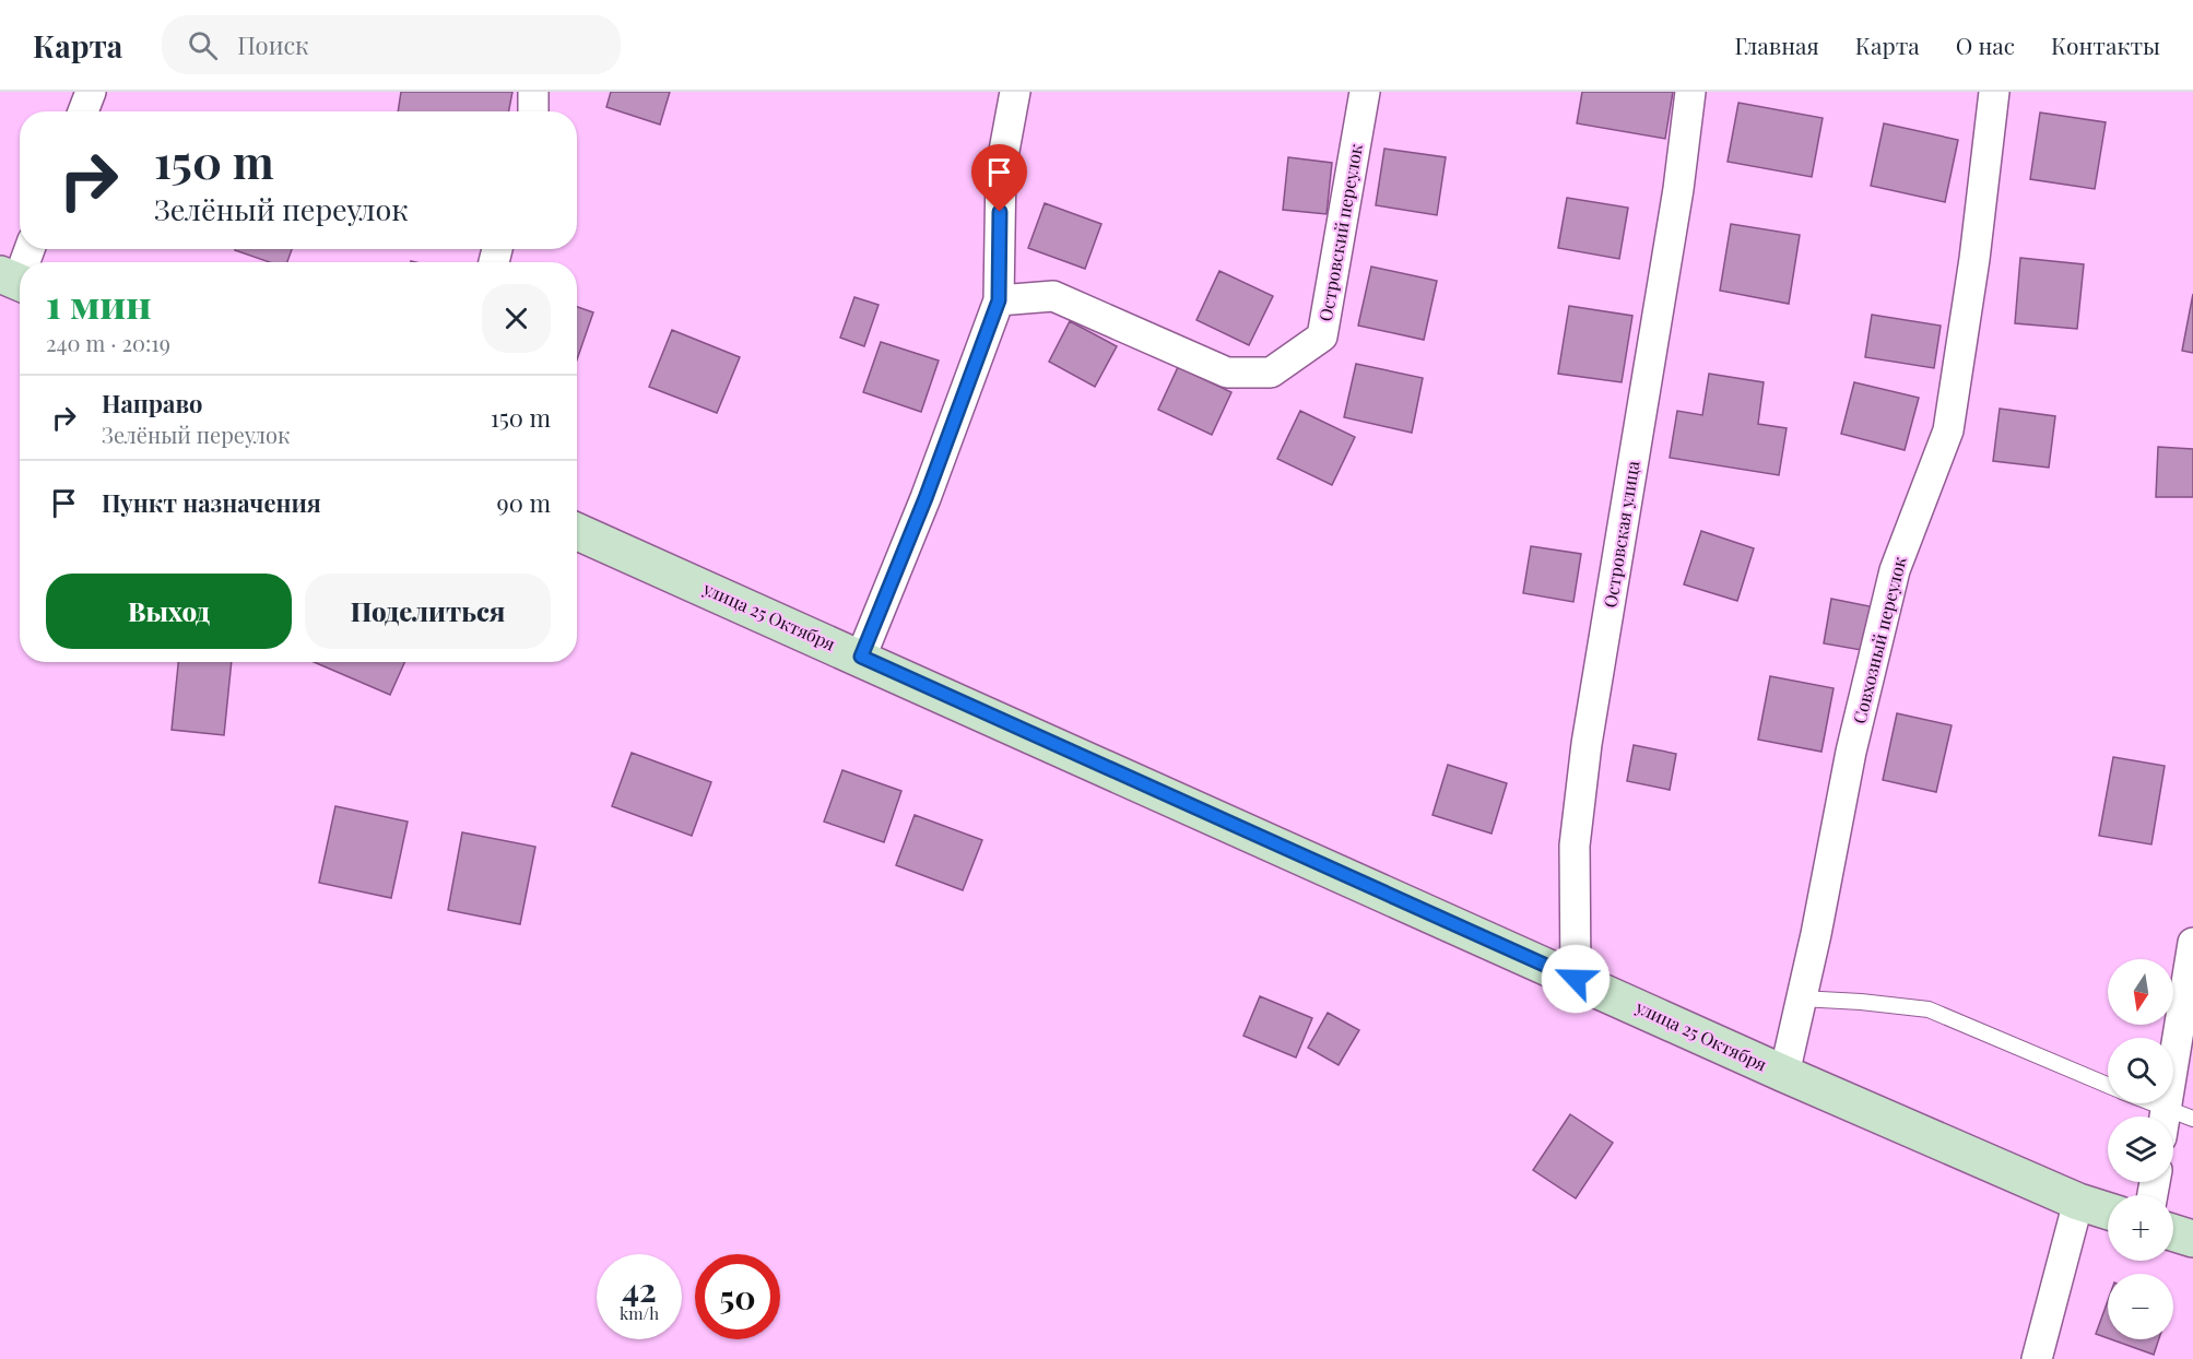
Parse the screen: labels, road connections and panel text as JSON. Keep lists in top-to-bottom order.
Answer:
{
  "streets": {
    "main road": ["улица 25 Октября"],
    "street": ["Островский переулок", "Островская улица", "Совхозный переулок"]
  },
  "crossings": [
    ["Островская улица", "улица 25 Октября"],
    ["улица 25 Октября", "Совхозный переулок"]
  ],
  "north": "bottom",
  "page": {
    "header": "Карта",
    "search": "Поиск",
    "nav": [
      "Главная",
      "Карта",
      "О нас",
      "Контакты"
    ],
    "turn": ["150 m", "Зелёный переулок"],
    "heading": ["1 мин", "240 m · 20:19"],
    "list": [
      {
        "name": "Направо",
        "note": "Зелёный переулок",
        "value": "150 m"
      },
      {
        "name": "Пункт назначения",
        "value": "90 m"
      }
    ],
    "buttons": ["Выход", "Поделиться"],
    "map_buttons": ["+", "−"],
    "speed": "42 km/h",
    "limit": "50"
  }
}
